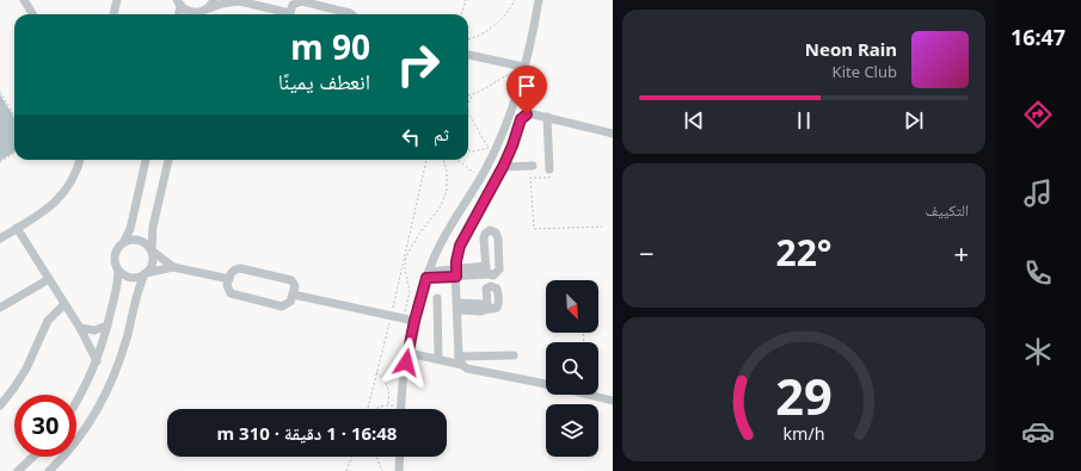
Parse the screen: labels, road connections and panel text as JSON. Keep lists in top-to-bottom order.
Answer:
{
  "north": "bottom right",
  "page": {
    "tabs": "16:47",
    "turn": ["90 m", "انعطف يمينًا"],
    "song": ["Neon Rain", "Kite Club"],
    "then": "ثم",
    "tile": "التكييف",
    "heat": ["−", "22°", "+"],
    "limit": "30",
    "trip": "16:48 · 1 دقيقة · 310 m",
    "gauge": ["29", "km/h"]
  }
}
